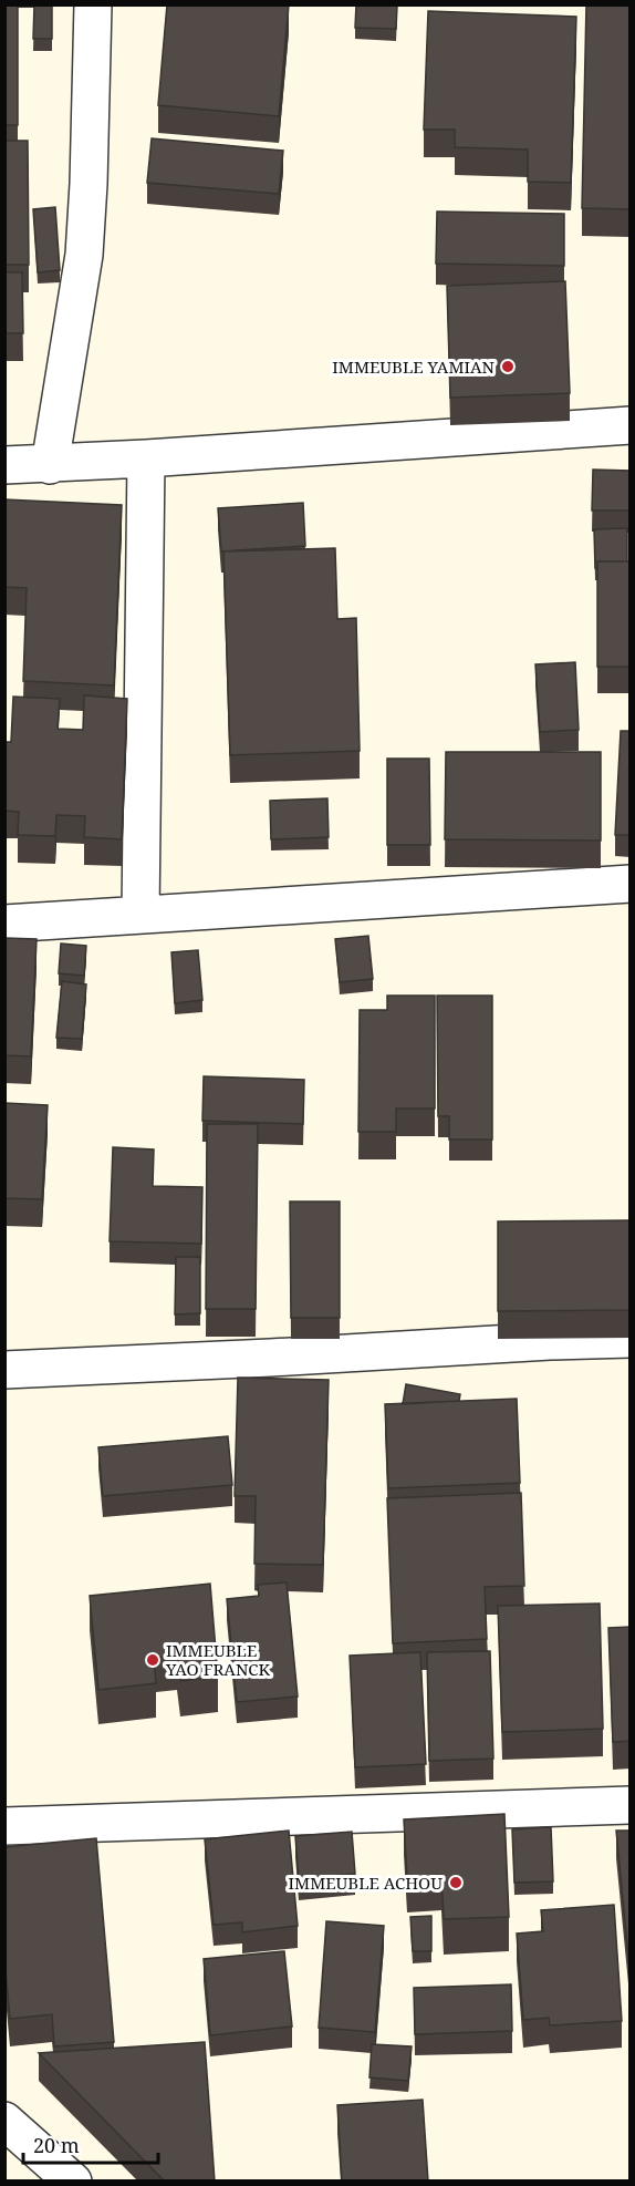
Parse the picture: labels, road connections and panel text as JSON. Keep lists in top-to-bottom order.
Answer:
{
  "places": ["IMMEUBLE YAMIAN", "IMMEUBLE YAO FRANCK", "IMMEUBLE ACHOU"],
  "scale_bar": "20 m"
}
